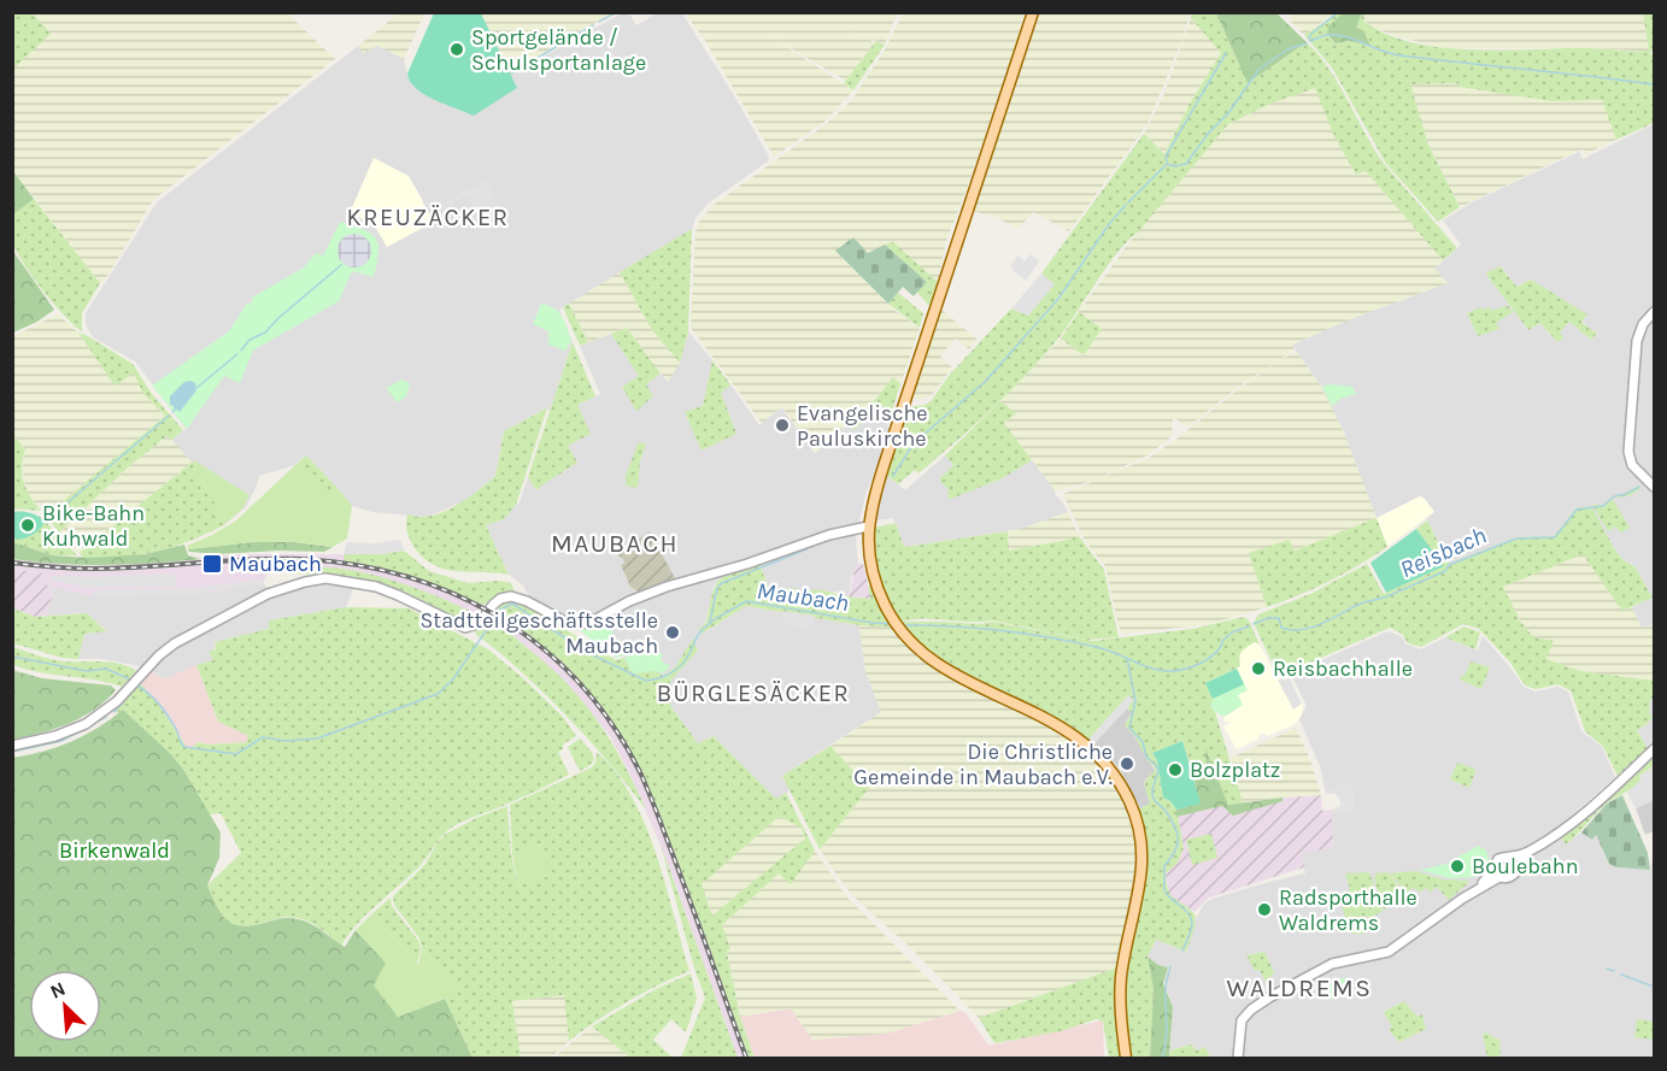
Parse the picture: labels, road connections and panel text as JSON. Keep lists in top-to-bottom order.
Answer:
{
  "districts": [
    "KREUZÄCKER",
    "MAUBACH",
    "BÜRGLESÄCKER",
    "WALDREMS"
  ],
  "water": ["Reisbach", "Maubach"],
  "parks": ["Birkenwald"],
  "places": {
    "other": [
      "Sportgelände / Schulsportanlage",
      "Evangelische Pauluskirche",
      "Bike-Bahn Kuhwald",
      "Stadtteilgeschäftsstelle Maubach",
      "Reisbachhalle",
      "Die Christliche Gemeinde in Maubach e.V.",
      "Bolzplatz",
      "Boulebahn",
      "Radsporthalle Waldrems"
    ],
    "transit": ["Maubach"]
  },
  "north": "top left"
}
